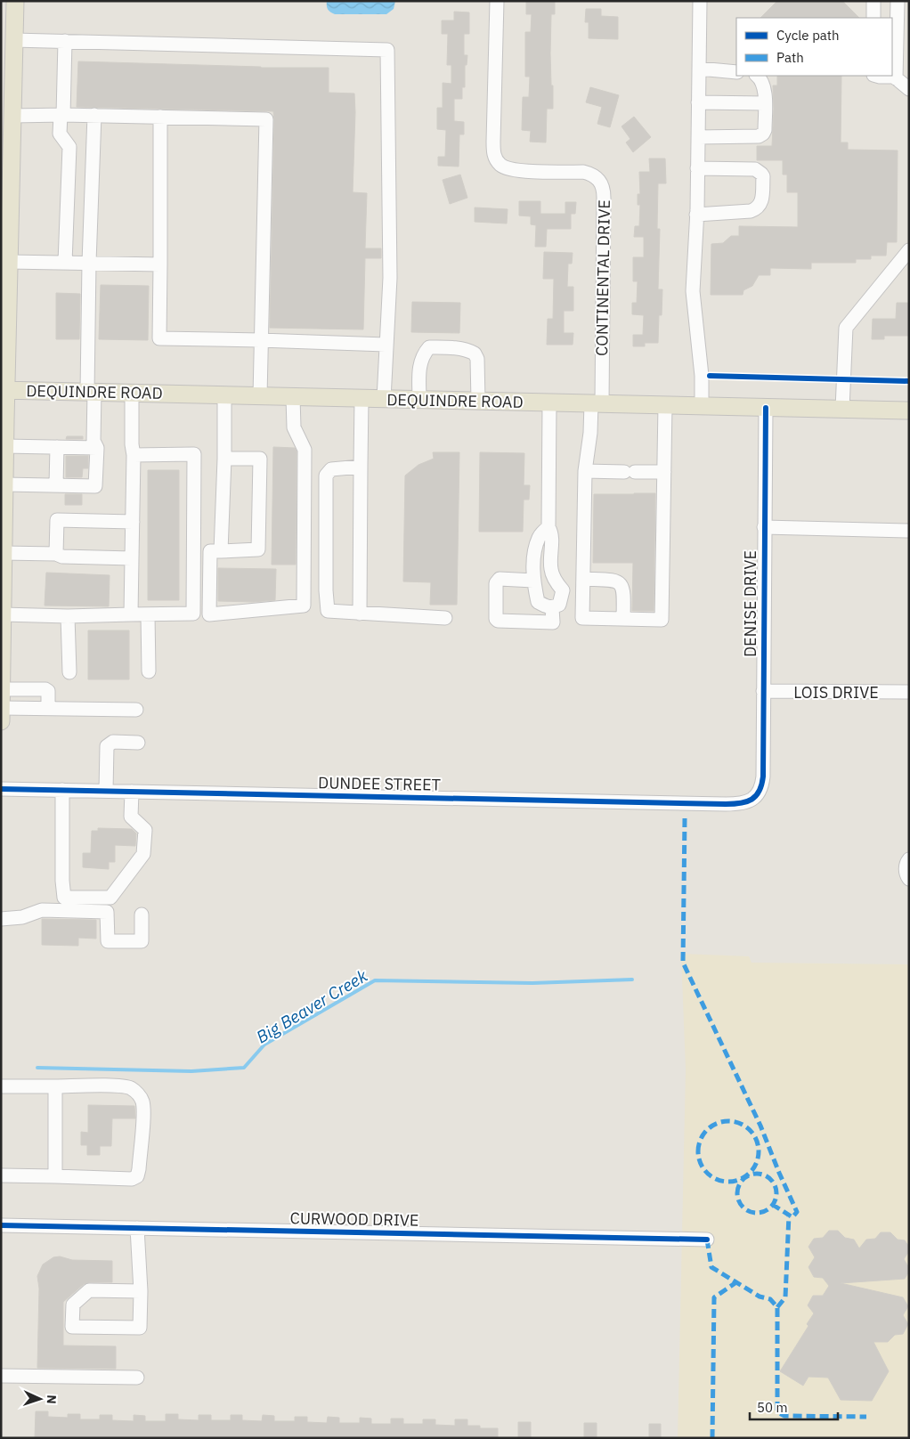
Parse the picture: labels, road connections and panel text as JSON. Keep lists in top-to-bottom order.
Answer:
{
  "streets": {
    "main road": ["DEQUINDRE ROAD"],
    "street": [
      "CONTINENTAL DRIVE",
      "DENISE DRIVE",
      "LOIS DRIVE",
      "DUNDEE STREET",
      "CURWOOD DRIVE"
    ]
  },
  "crossings": [
    ["CONTINENTAL DRIVE", "DEQUINDRE ROAD"],
    ["DEQUINDRE ROAD", "DENISE DRIVE"],
    ["DENISE DRIVE", "LOIS DRIVE"],
    ["DENISE DRIVE", "DUNDEE STREET"]
  ],
  "water": ["Big Beaver Creek"],
  "legend": ["Cycle path", "Path"],
  "scale_bar": "50 m",
  "north": "right"
}
